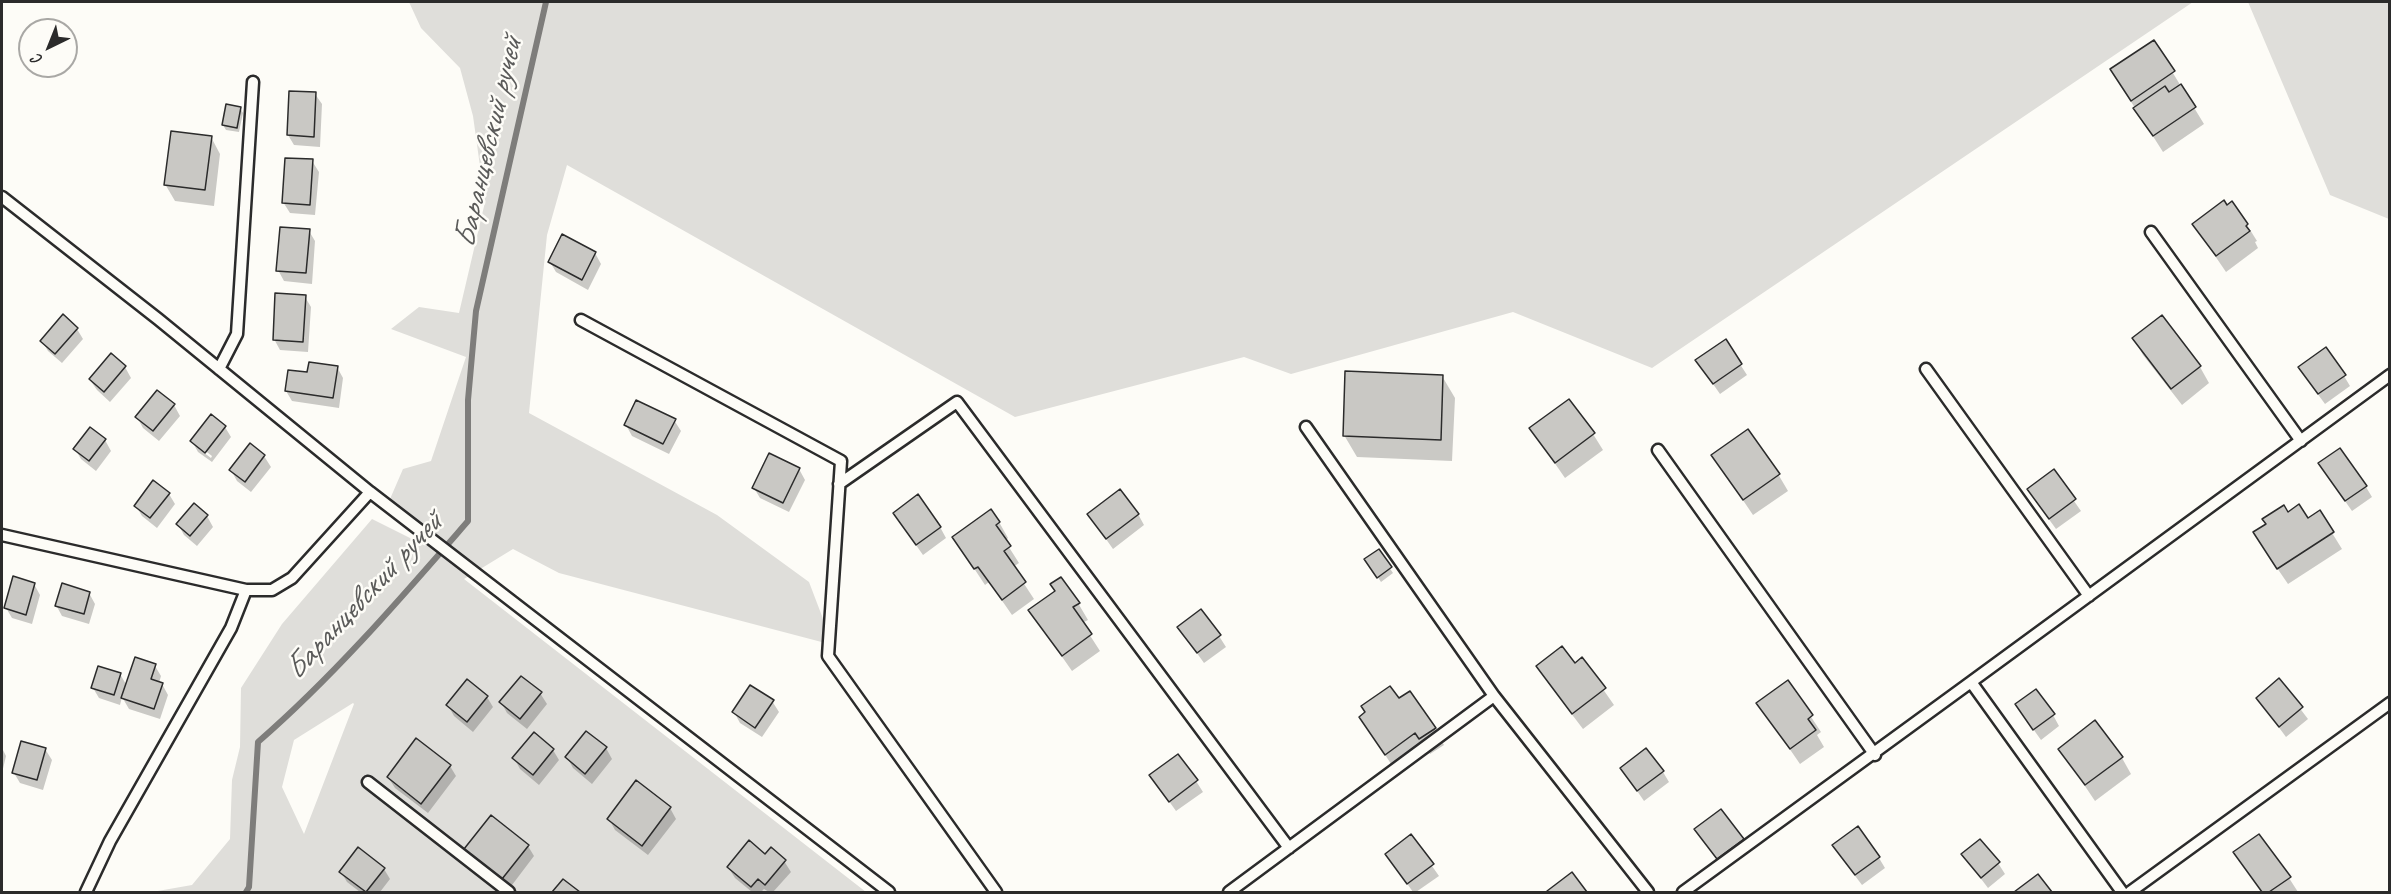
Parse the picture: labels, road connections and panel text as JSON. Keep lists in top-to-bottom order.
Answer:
{
  "water": ["Баранцевский ручей"],
  "north": "bottom left"
}
